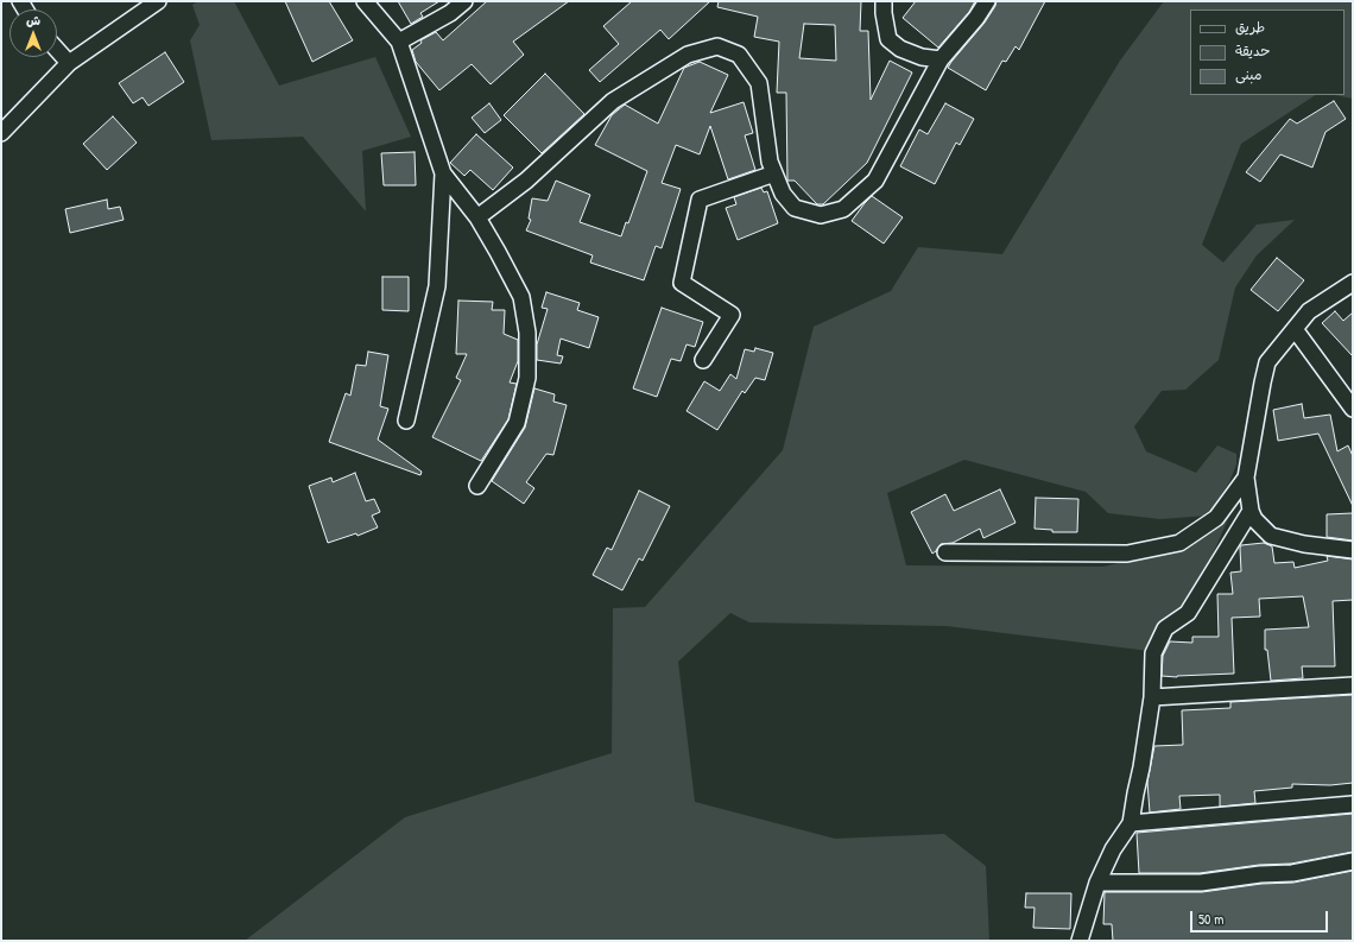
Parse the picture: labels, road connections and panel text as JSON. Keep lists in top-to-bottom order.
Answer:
{
  "legend": ["طريق", "حديقة", "مبنى"],
  "scale_bar": "50 m",
  "north": "top"
}
